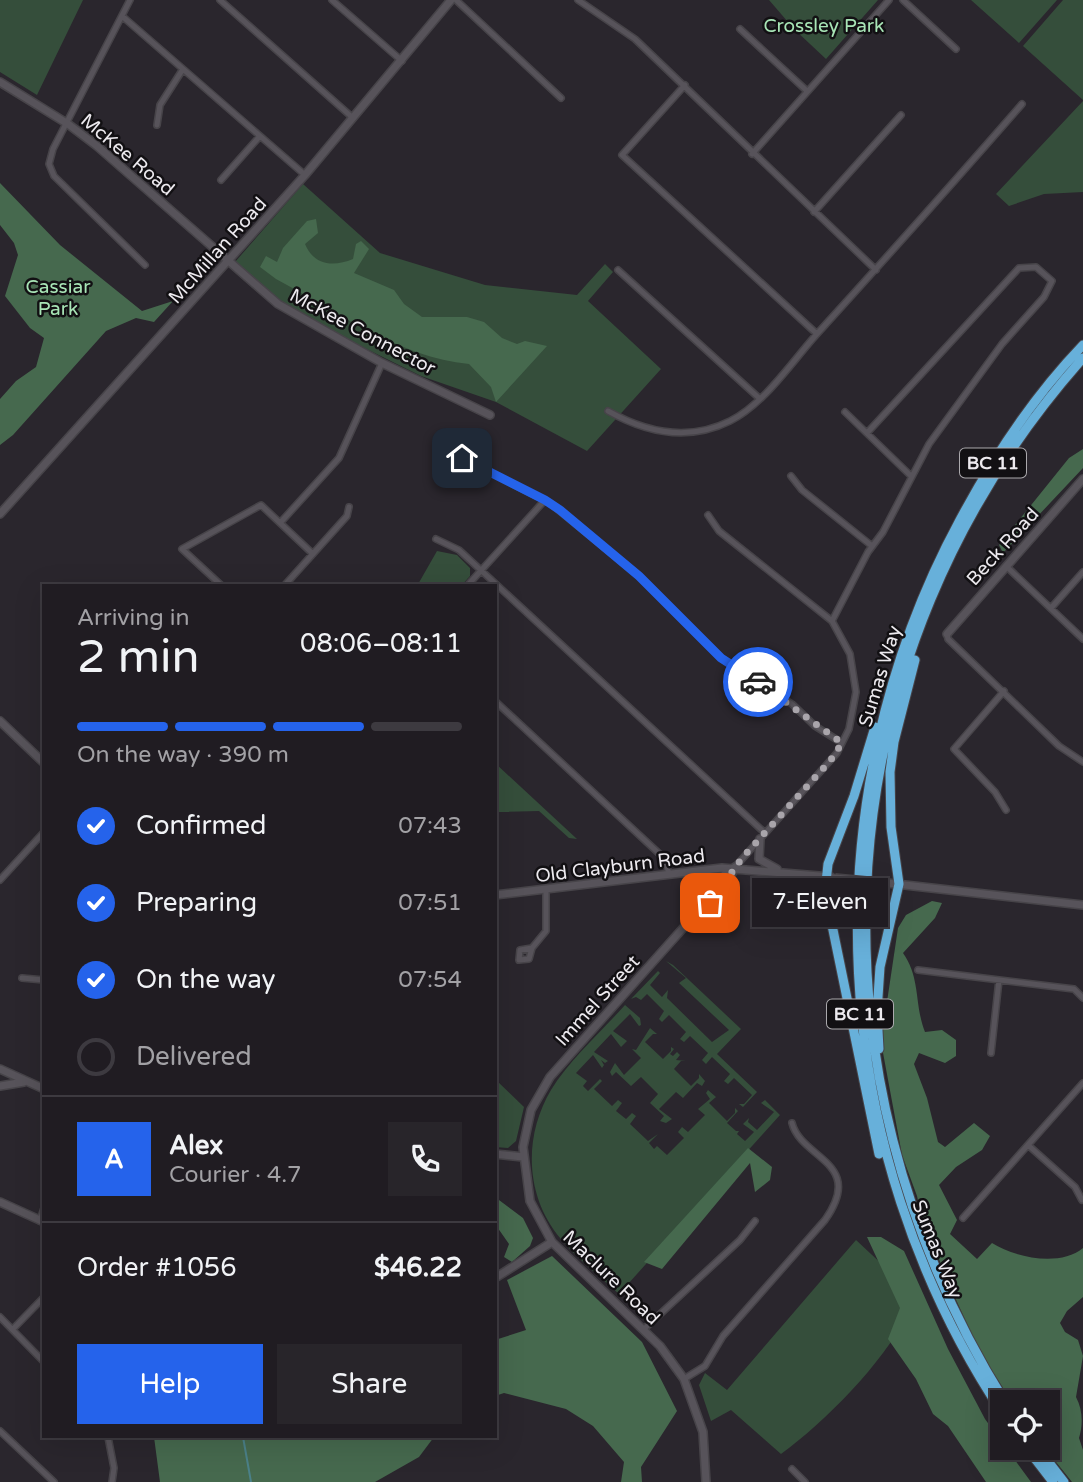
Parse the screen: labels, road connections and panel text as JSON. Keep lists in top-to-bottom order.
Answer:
{
  "streets": {
    "highway": ["BC 11", "Sumas Way"],
    "main road": [
      "McKee Road",
      "McMillan Road",
      "McKee Connector",
      "Beck Road",
      "Old Clayburn Road",
      "Immel Street",
      "Maclure Road"
    ]
  },
  "crossings": [
    ["McKee Road", "McMillan Road"],
    ["McKee Road", "McKee Connector"],
    ["McMillan Road", "McKee Connector"],
    ["Old Clayburn Road", "Immel Street"],
    ["Immel Street", "Maclure Road"]
  ],
  "parks": ["Crossley Park", "Cassiar Park"],
  "places": ["7-Eleven"],
  "page": {
    "heading": ["2 min", "Arriving in", "08:06–08:11"],
    "panel": [
      "Alex",
      "Courier · 4.7",
      "Order #1056",
      "$46.22"
    ],
    "bar": "On the way · 390 m",
    "list": [
      ["Confirmed", "07:43"],
      ["Preparing", "07:51"],
      ["On the way", "07:54"],
      "Delivered"
    ],
    "bubble": "7-Eleven",
    "round": "A",
    "buttons": ["Help", "Share"]
  }
}
